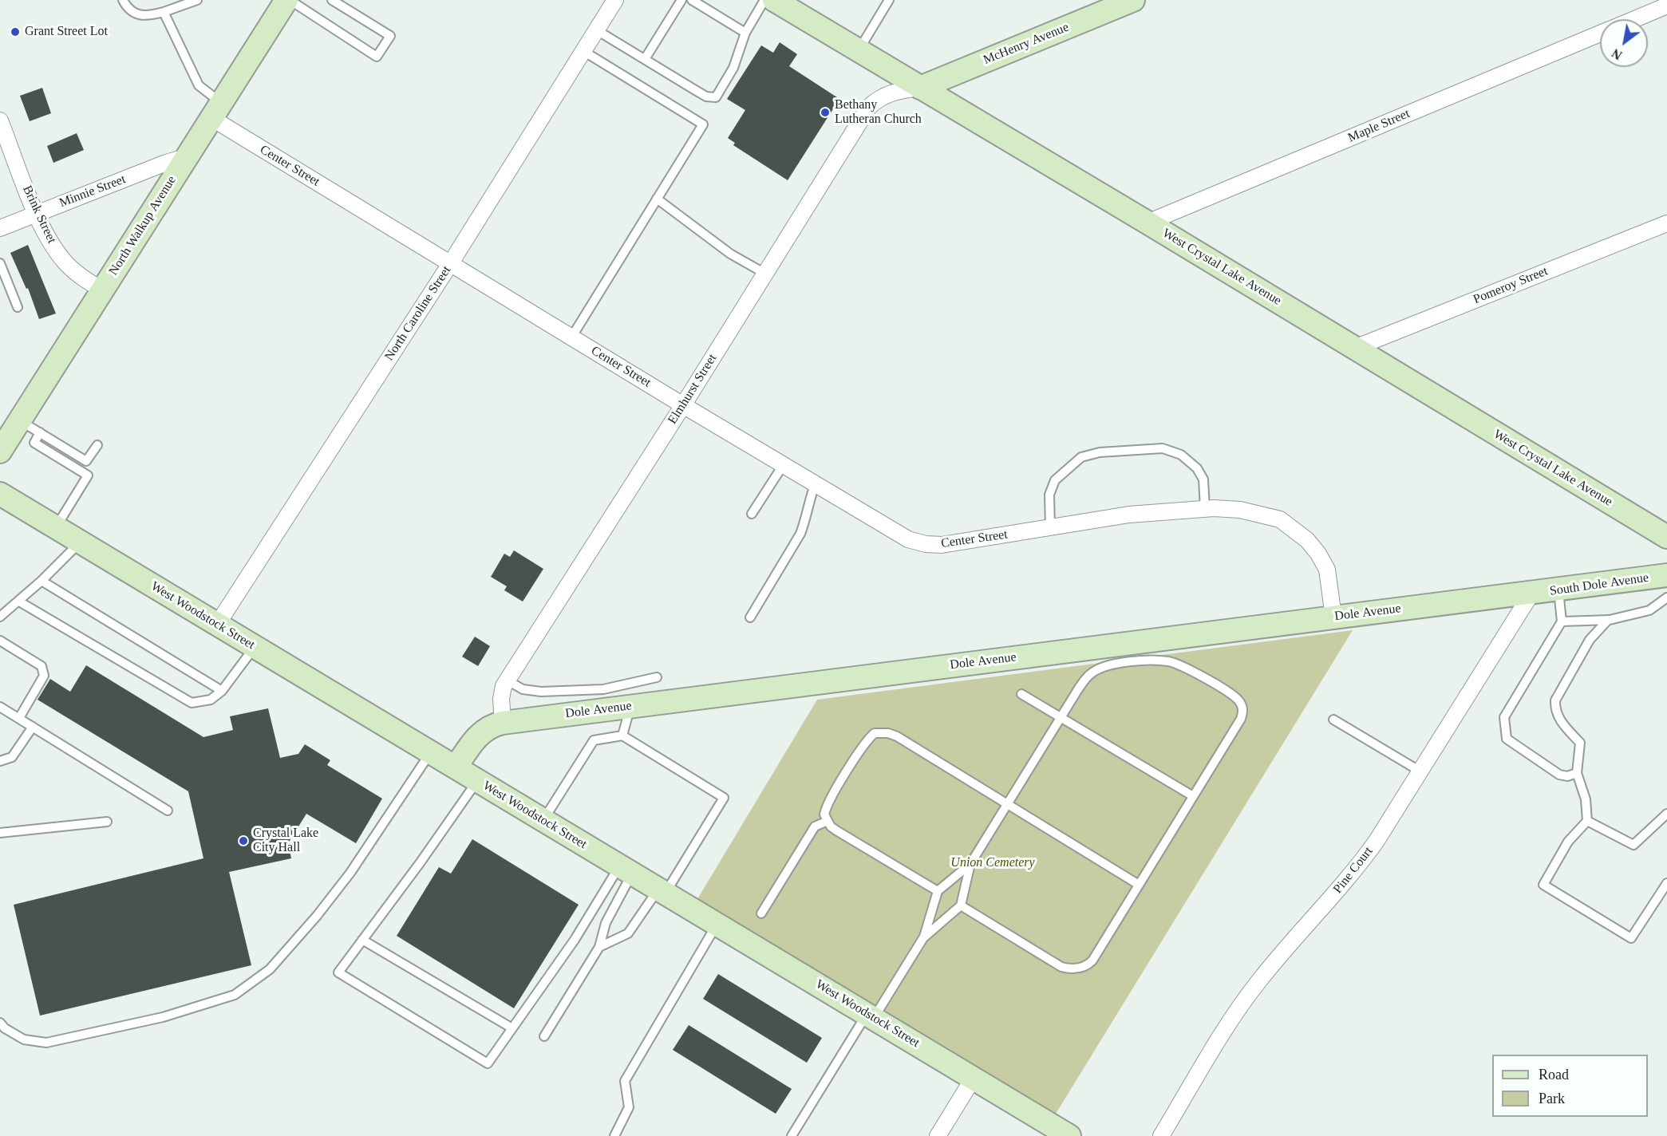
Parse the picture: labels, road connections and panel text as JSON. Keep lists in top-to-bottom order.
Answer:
{
  "streets": {
    "street": [
      "McHenry Avenue",
      "Maple Street",
      "Center Street",
      "Minnie Street",
      "Brink Street",
      "North Walkup Avenue",
      "West Crystal Lake Avenue",
      "Pomeroy Street",
      "North Caroline Street",
      "Elmhurst Street",
      "South Dole Avenue",
      "Dole Avenue",
      "West Woodstock Street",
      "Pine Court"
    ]
  },
  "crossings": [
    ["McHenry Avenue", "West Crystal Lake Avenue"],
    ["McHenry Avenue", "Elmhurst Street"],
    ["Maple Street", "West Crystal Lake Avenue"],
    ["Center Street", "North Walkup Avenue"],
    ["Center Street", "North Caroline Street"],
    ["Center Street", "Elmhurst Street"],
    ["Center Street", "Dole Avenue"],
    ["Minnie Street", "Brink Street"],
    ["Minnie Street", "North Walkup Avenue"],
    ["Brink Street", "North Walkup Avenue"],
    ["West Crystal Lake Avenue", "Pomeroy Street"],
    ["West Crystal Lake Avenue", "Elmhurst Street"],
    ["North Caroline Street", "West Woodstock Street"],
    ["Elmhurst Street", "Dole Avenue"],
    ["South Dole Avenue", "Dole Avenue"],
    ["South Dole Avenue", "Pine Court"],
    ["Dole Avenue", "West Woodstock Street"],
    ["Dole Avenue", "Pine Court"]
  ],
  "parks": ["Union Cemetery"],
  "places": ["Grant Street Lot", "Bethany Lutheran Church", "Crystal Lake City Hall"],
  "legend": ["Road", "Park"],
  "north": "bottom left"
}
